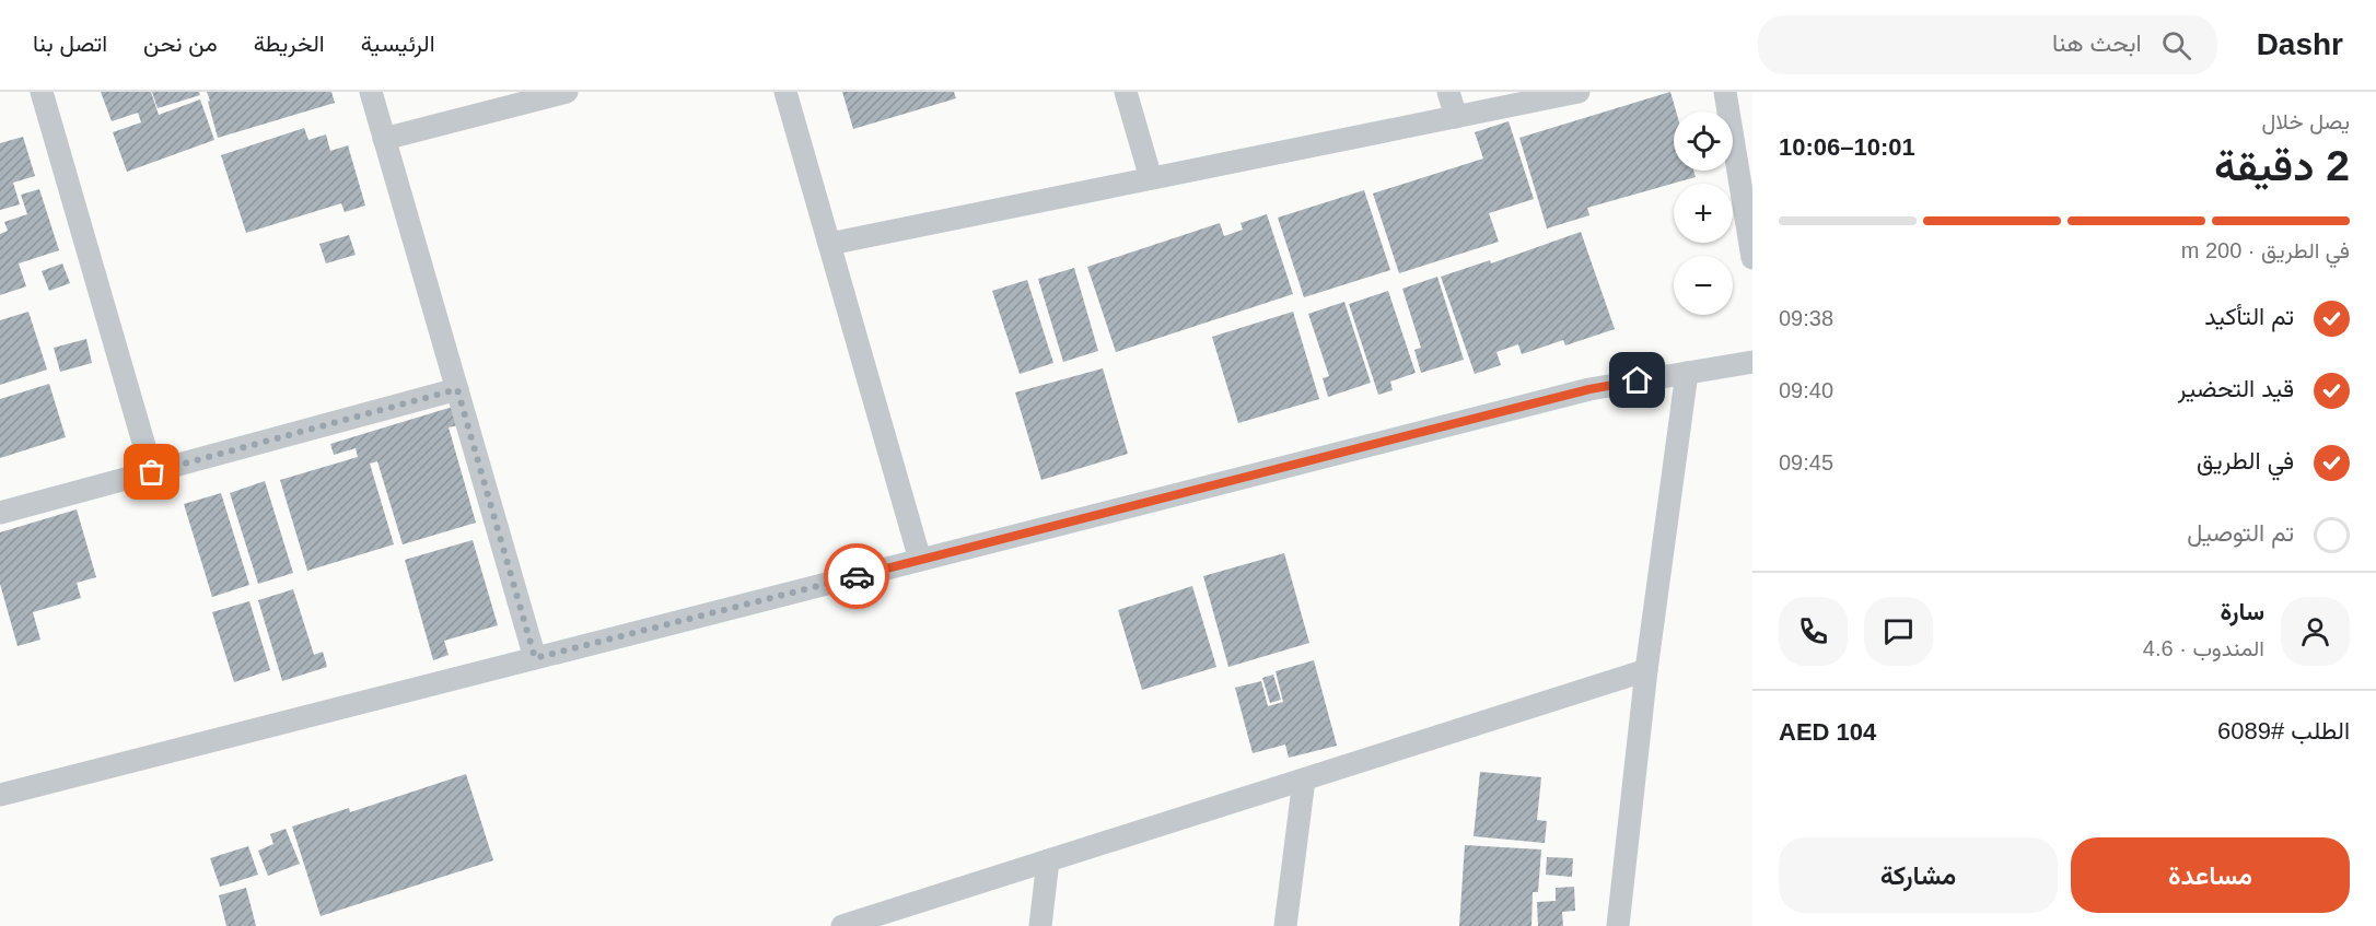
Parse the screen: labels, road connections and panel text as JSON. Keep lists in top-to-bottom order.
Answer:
{
  "page": {
    "header": "Dashr",
    "search": "ابحث هنا",
    "nav": [
      "الرئيسية",
      "الخريطة",
      "من نحن",
      "اتصل بنا"
    ],
    "heading": ["2 دقيقة", "يصل خلال", "10:01–10:06"],
    "panel": [
      "سارة",
      "المندوب · 4.6",
      "الطلب #6089",
      "AED 104"
    ],
    "map_buttons": ["+", "−"],
    "bar": "في الطريق · 200 m",
    "list": [
      ["تم التأكيد", "09:38"],
      ["قيد التحضير", "09:40"],
      ["في الطريق", "09:45"],
      "تم التوصيل"
    ],
    "buttons": ["مساعدة", "مشاركة"]
  }
}
